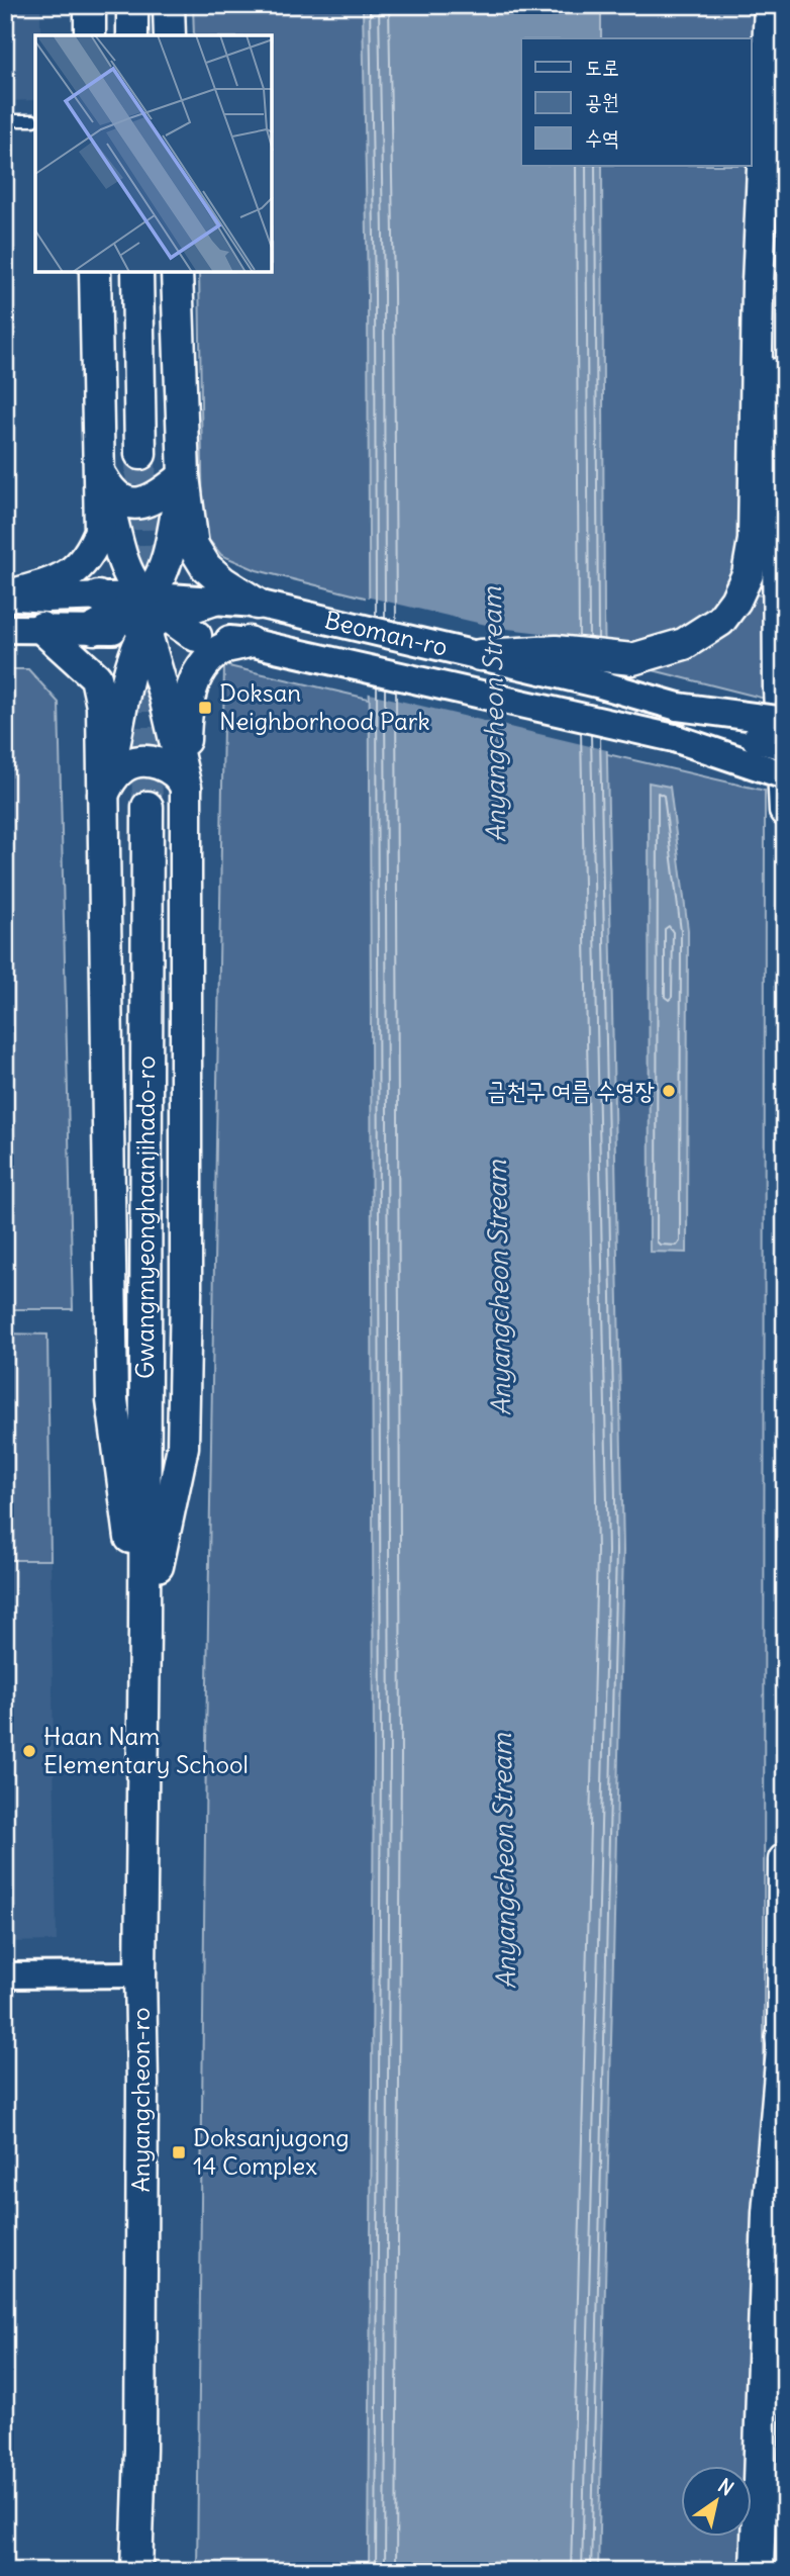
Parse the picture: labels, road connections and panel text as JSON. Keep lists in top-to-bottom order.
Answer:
{
  "streets": {
    "main road": ["Beoman-ro", "Gwangmyeonghaanjihado-ro", "Anyangcheon-ro"]
  },
  "crossings": [
    ["Gwangmyeonghaanjihado-ro", "Anyangcheon-ro"]
  ],
  "water": ["Anyangcheon Stream"],
  "places": {
    "transit": ["Doksan Neighborhood Park", "Doksanjugong 14 Complex"],
    "other": ["금천구 여름 수영장", "Haan Nam Elementary School"]
  },
  "legend": ["도로", "공원", "수역"],
  "north": "top right"
}
